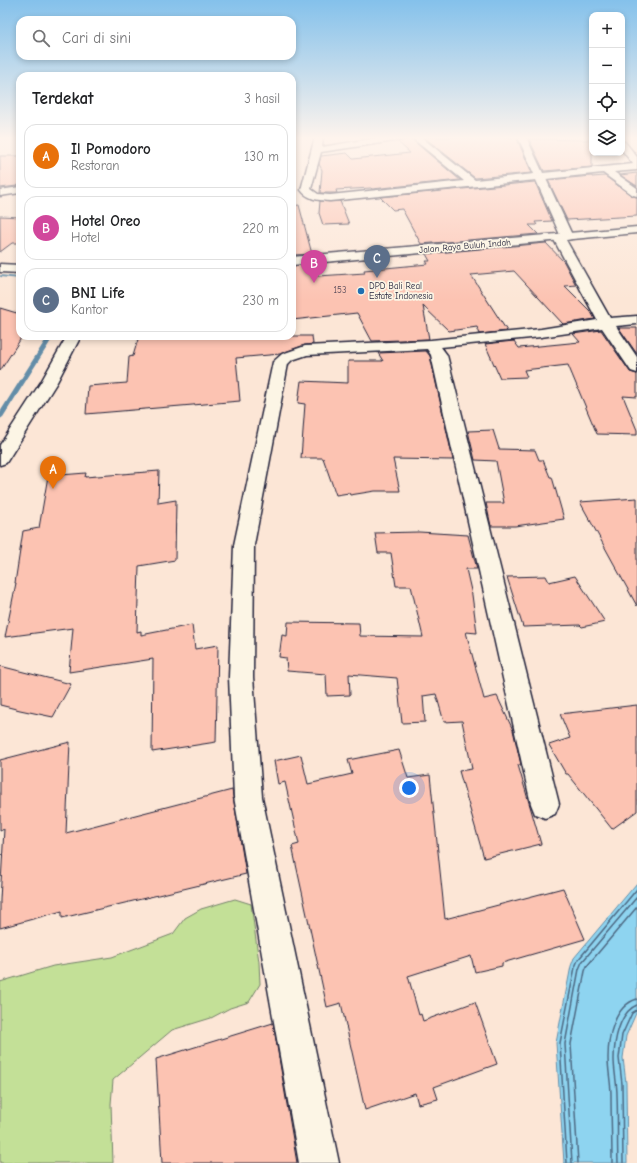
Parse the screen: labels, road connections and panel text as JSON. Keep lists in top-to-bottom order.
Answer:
{
  "streets": {
    "main road": ["Jalan Raya Buluh Indah"]
  },
  "places": ["DPD Bali Real Estate Indonesia"],
  "house_numbers": ["153"],
  "page": {
    "map_buttons": ["+", "−"],
    "search": "Cari di sini",
    "heading": ["Terdekat", "3 hasil"],
    "list": [
      {
        "mark": "A",
        "name": "Il Pomodoro",
        "note": "Restoran",
        "value": "130 m"
      },
      {
        "mark": "B",
        "name": "Hotel Oreo",
        "note": "Hotel",
        "value": "220 m"
      },
      {
        "mark": "C",
        "name": "BNI Life",
        "note": "Kantor",
        "value": "230 m"
      }
    ],
    "pins": ["C", "B", "A"]
  }
}
